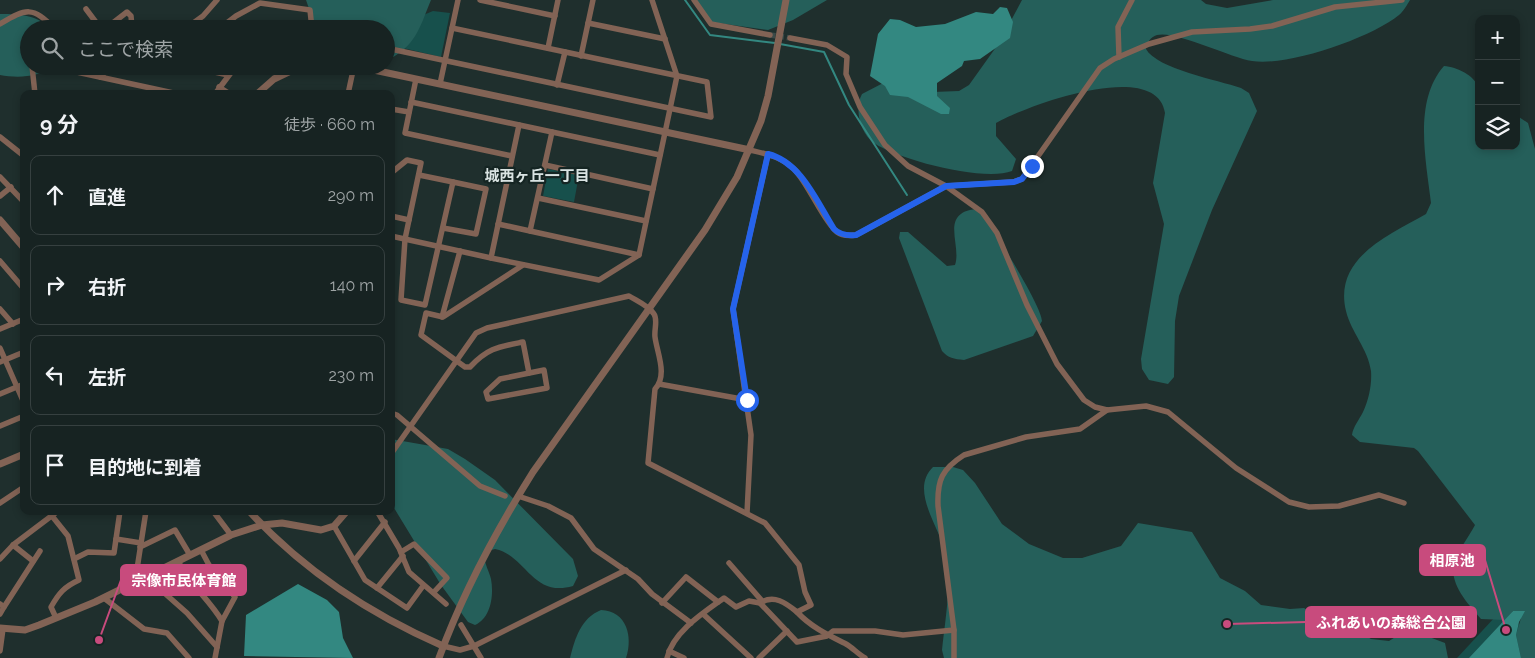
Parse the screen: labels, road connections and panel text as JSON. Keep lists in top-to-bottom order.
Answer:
{
  "districts": ["城西ヶ丘一丁目"],
  "places": ["ふれあいの森総合公園", "相原池", "宗像市民体育館"],
  "page": {
    "map_buttons": ["+", "−"],
    "search": "ここで検索",
    "heading": ["9 分", "徒歩 · 660 m"],
    "list": [
      ["直進", "290 m"],
      ["右折", "140 m"],
      ["左折", "230 m"],
      "目的地に到着"
    ]
  }
}
